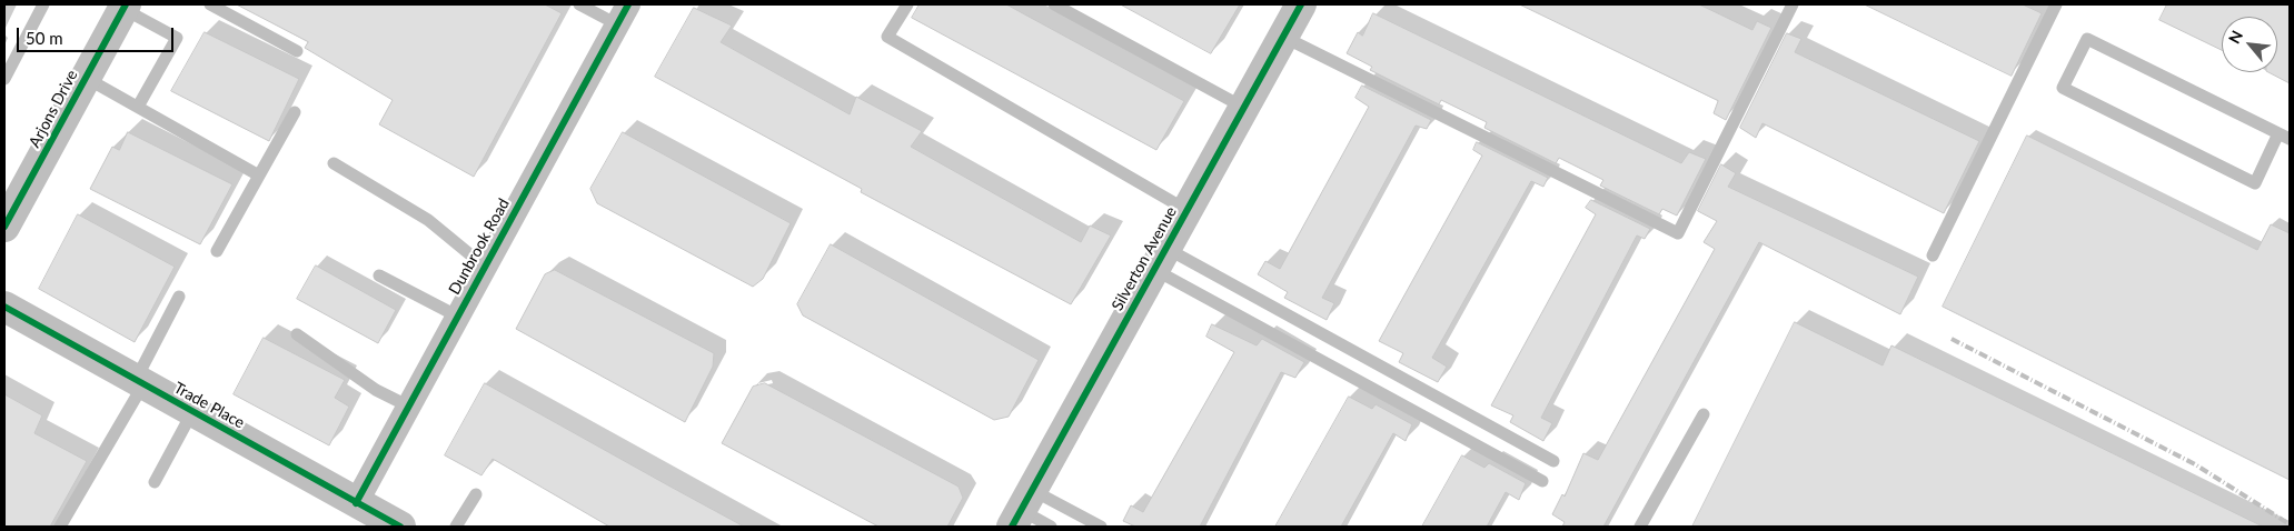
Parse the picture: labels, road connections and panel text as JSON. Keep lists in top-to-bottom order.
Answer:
{
  "streets": {
    "street": [
      "Arjons Drive",
      "Dunbrook Road",
      "Silverton Avenue",
      "Trade Place"
    ]
  },
  "crossings": [
    ["Dunbrook Road", "Trade Place"]
  ],
  "scale_bar": "50 m",
  "north": "top left"
}
